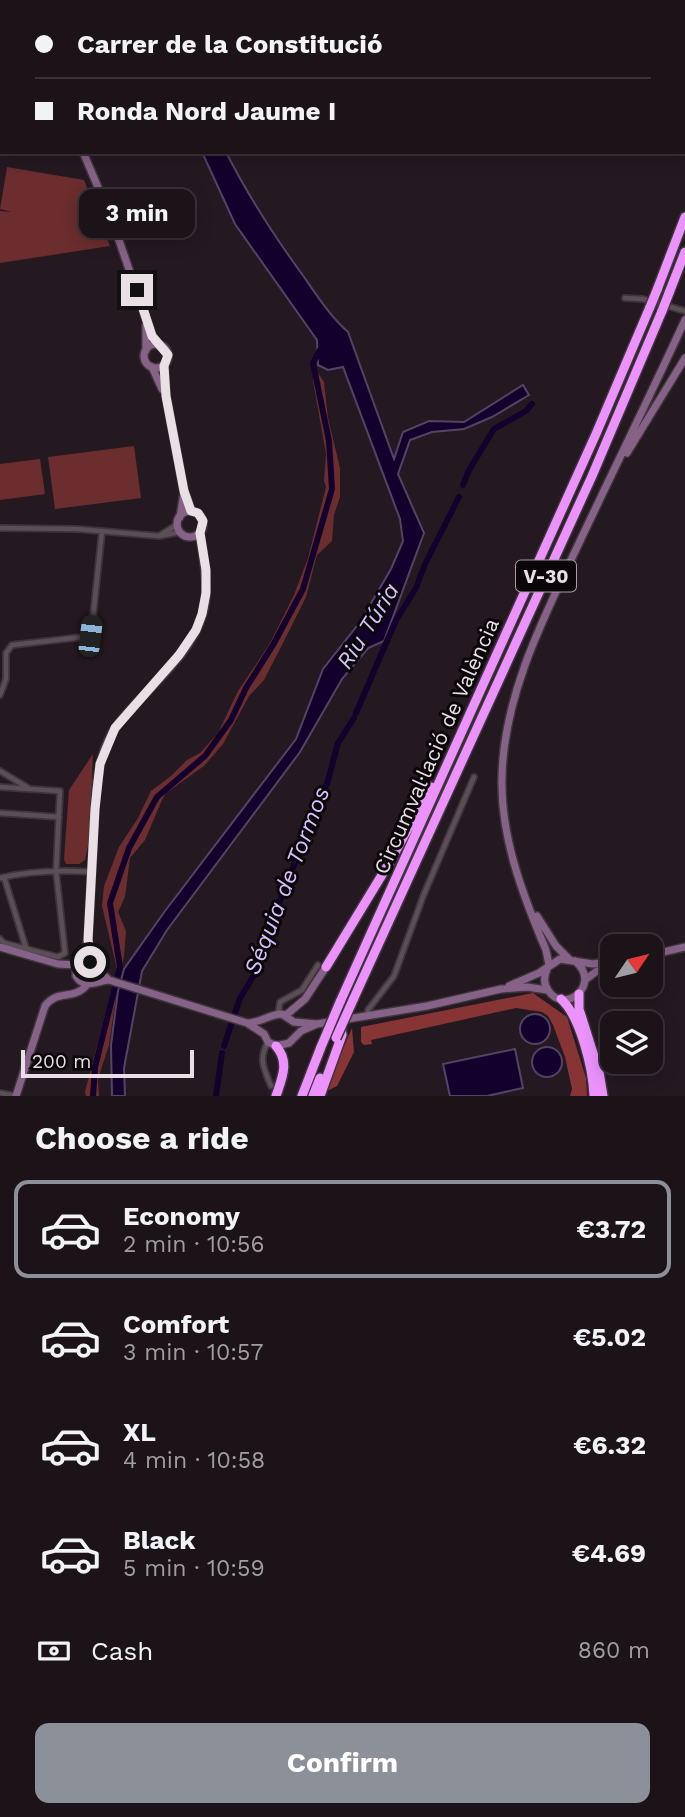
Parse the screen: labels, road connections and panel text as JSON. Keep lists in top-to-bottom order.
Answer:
{
  "streets": {
    "highway": ["V-30", "Circumval·lació de València"]
  },
  "water": ["Riu Túria", "Séquia de Tormos"],
  "scale_bar": "200 m",
  "north": "top right",
  "page": {
    "banner": ["Carrer de la Constitució", "Ronda Nord Jaume I"],
    "bubble": "3 min",
    "scale": "200 m",
    "heading": "Choose a ride",
    "list": [
      {
        "name": "Economy",
        "note": "2 min · 10:56",
        "value": "€3.72"
      },
      {
        "name": "Comfort",
        "note": "3 min · 10:57",
        "value": "€5.02"
      },
      {
        "name": "XL",
        "note": "4 min · 10:58",
        "value": "€6.32"
      },
      {
        "name": "Black",
        "note": "5 min · 10:59",
        "value": "€4.69"
      }
    ],
    "pay": ["Cash", "860 m"],
    "buttons": "Confirm"
  }
}
